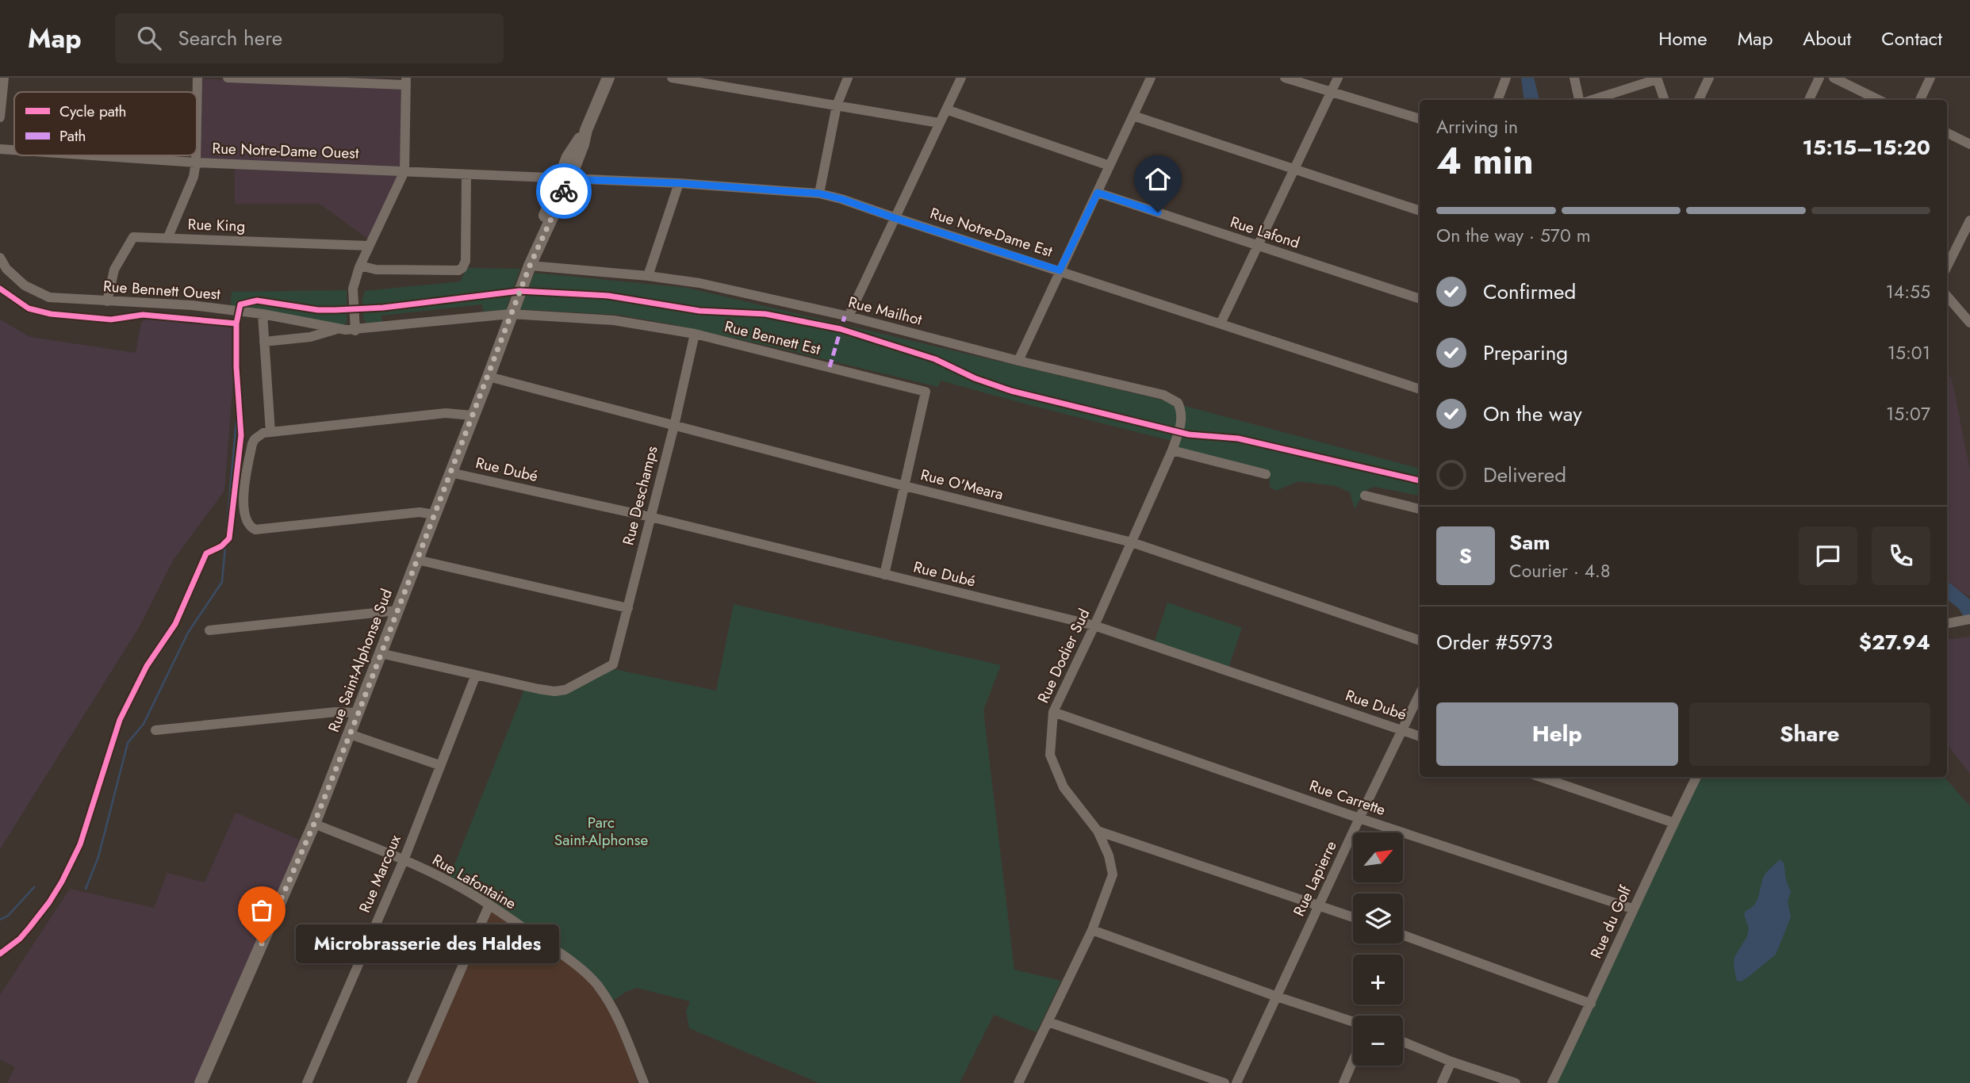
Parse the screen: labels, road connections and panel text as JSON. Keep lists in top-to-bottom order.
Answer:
{
  "streets": {
    "main road": ["Rue Saint-Alphonse Sud"],
    "street": [
      "Rue Notre-Dame Ouest",
      "Rue King",
      "Rue Notre-Dame Est",
      "Rue Lafond",
      "Rue Bennett Ouest",
      "Rue Mailhot",
      "Rue Bennett Est",
      "Rue Dubé",
      "Rue O'Meara",
      "Rue Deschamps",
      "Rue Dodier Sud",
      "Rue Carrette",
      "Rue Marcoux",
      "Rue Lapierre",
      "Rue Lafontaine",
      "Rue du Golf"
    ]
  },
  "crossings": [
    ["Rue Notre-Dame Ouest", "Rue Notre-Dame Est"],
    ["Rue Notre-Dame Ouest", "Rue Saint-Alphonse Sud"],
    ["Rue King", "Rue Bennett Ouest"],
    ["Rue Notre-Dame Est", "Rue Saint-Alphonse Sud"],
    ["Rue Bennett Ouest", "Rue Bennett Est"],
    ["Rue Bennett Ouest", "Rue Saint-Alphonse Sud"],
    ["Rue Mailhot", "Rue Dodier Sud"],
    ["Rue Mailhot", "Rue Saint-Alphonse Sud"],
    ["Rue Bennett Est", "Rue O'Meara"],
    ["Rue Bennett Est", "Rue Deschamps"],
    ["Rue Bennett Est", "Rue Saint-Alphonse Sud"],
    ["Rue Dubé", "Rue Deschamps"],
    ["Rue Dubé", "Rue Dodier Sud"],
    ["Rue Dubé", "Rue Saint-Alphonse Sud"],
    ["Rue Dubé", "Rue Lapierre"],
    ["Rue O'Meara", "Rue Deschamps"],
    ["Rue O'Meara", "Rue Dodier Sud"],
    ["Rue O'Meara", "Rue Saint-Alphonse Sud"],
    ["Rue Deschamps", "Rue Marcoux"],
    ["Rue Dodier Sud", "Rue Carrette"],
    ["Rue Saint-Alphonse Sud", "Rue Lafontaine"],
    ["Rue Carrette", "Rue Lapierre"],
    ["Rue Carrette", "Rue du Golf"],
    ["Rue Marcoux", "Rue Lafontaine"]
  ],
  "parks": ["Parc Saint-Alphonse"],
  "places": ["Microbrasserie des Haldes"],
  "legend": ["Cycle path", "Path"],
  "north": "top right",
  "page": {
    "header": "Map",
    "search": "Search here",
    "nav": [
      "Home",
      "Map",
      "About",
      "Contact"
    ],
    "heading": ["4 min", "Arriving in", "15:15–15:20"],
    "panel": [
      "Sam",
      "Courier · 4.8",
      "Order #5973",
      "$27.94"
    ],
    "bar": "On the way · 570 m",
    "list": [
      ["Confirmed", "14:55"],
      ["Preparing", "15:01"],
      ["On the way", "15:07"],
      "Delivered"
    ],
    "round": "S",
    "buttons": ["Help", "Share"],
    "map_buttons": ["+", "−"],
    "bubble": "Microbrasserie des Haldes"
  }
}
